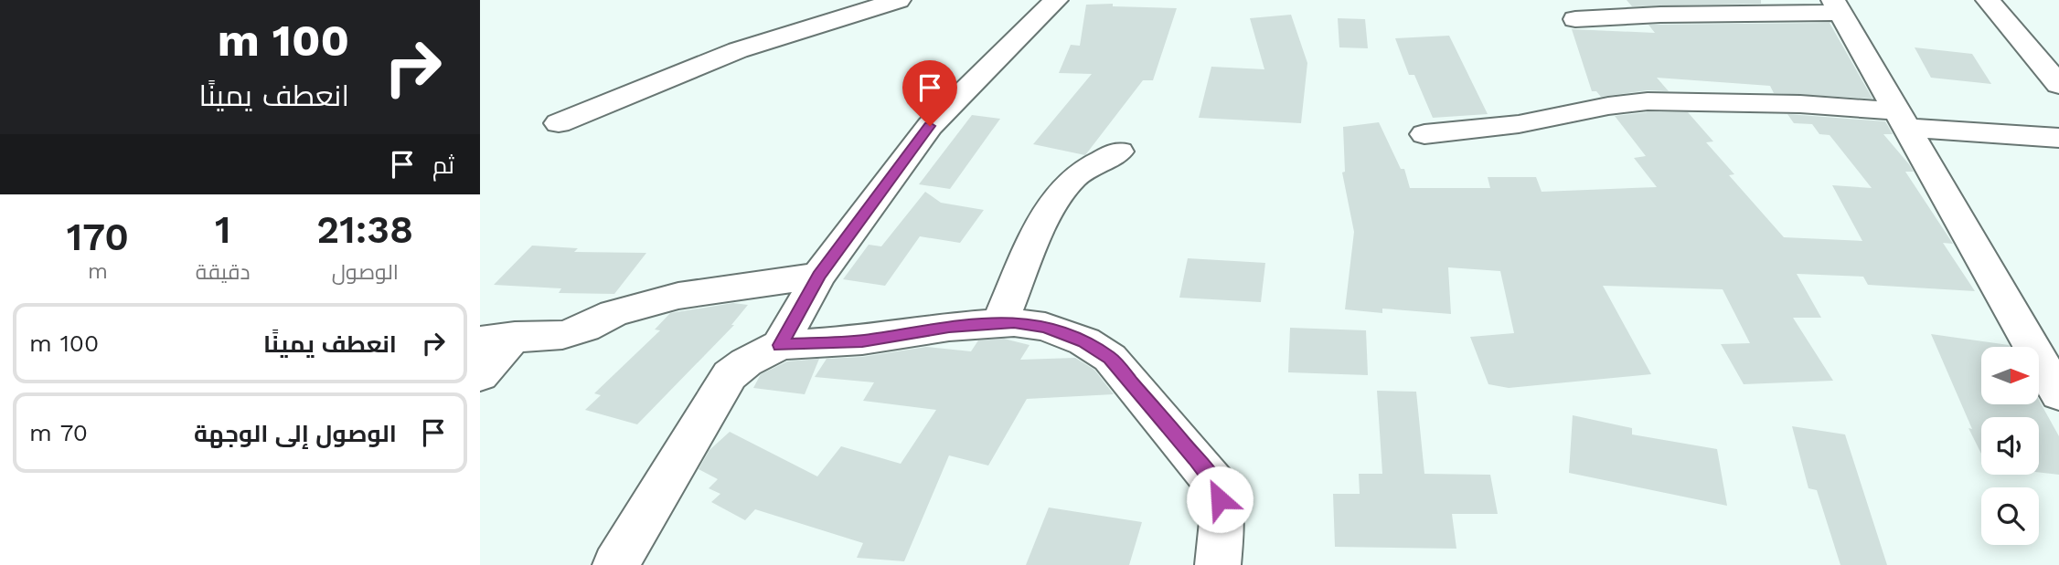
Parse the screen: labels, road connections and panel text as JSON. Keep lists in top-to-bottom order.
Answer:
{
  "north": "right",
  "page": {
    "turn": ["100 m", "انعطف يمينًا"],
    "then": "ثم",
    "eta": [
      "21:38",
      "الوصول",
      "1",
      "دقيقة",
      "170",
      "m"
    ],
    "list": [
      {
        "name": "انعطف يمينًا",
        "value": "100 m"
      },
      {
        "name": "الوصول إلى الوجهة",
        "value": "70 m"
      }
    ]
  }
}
